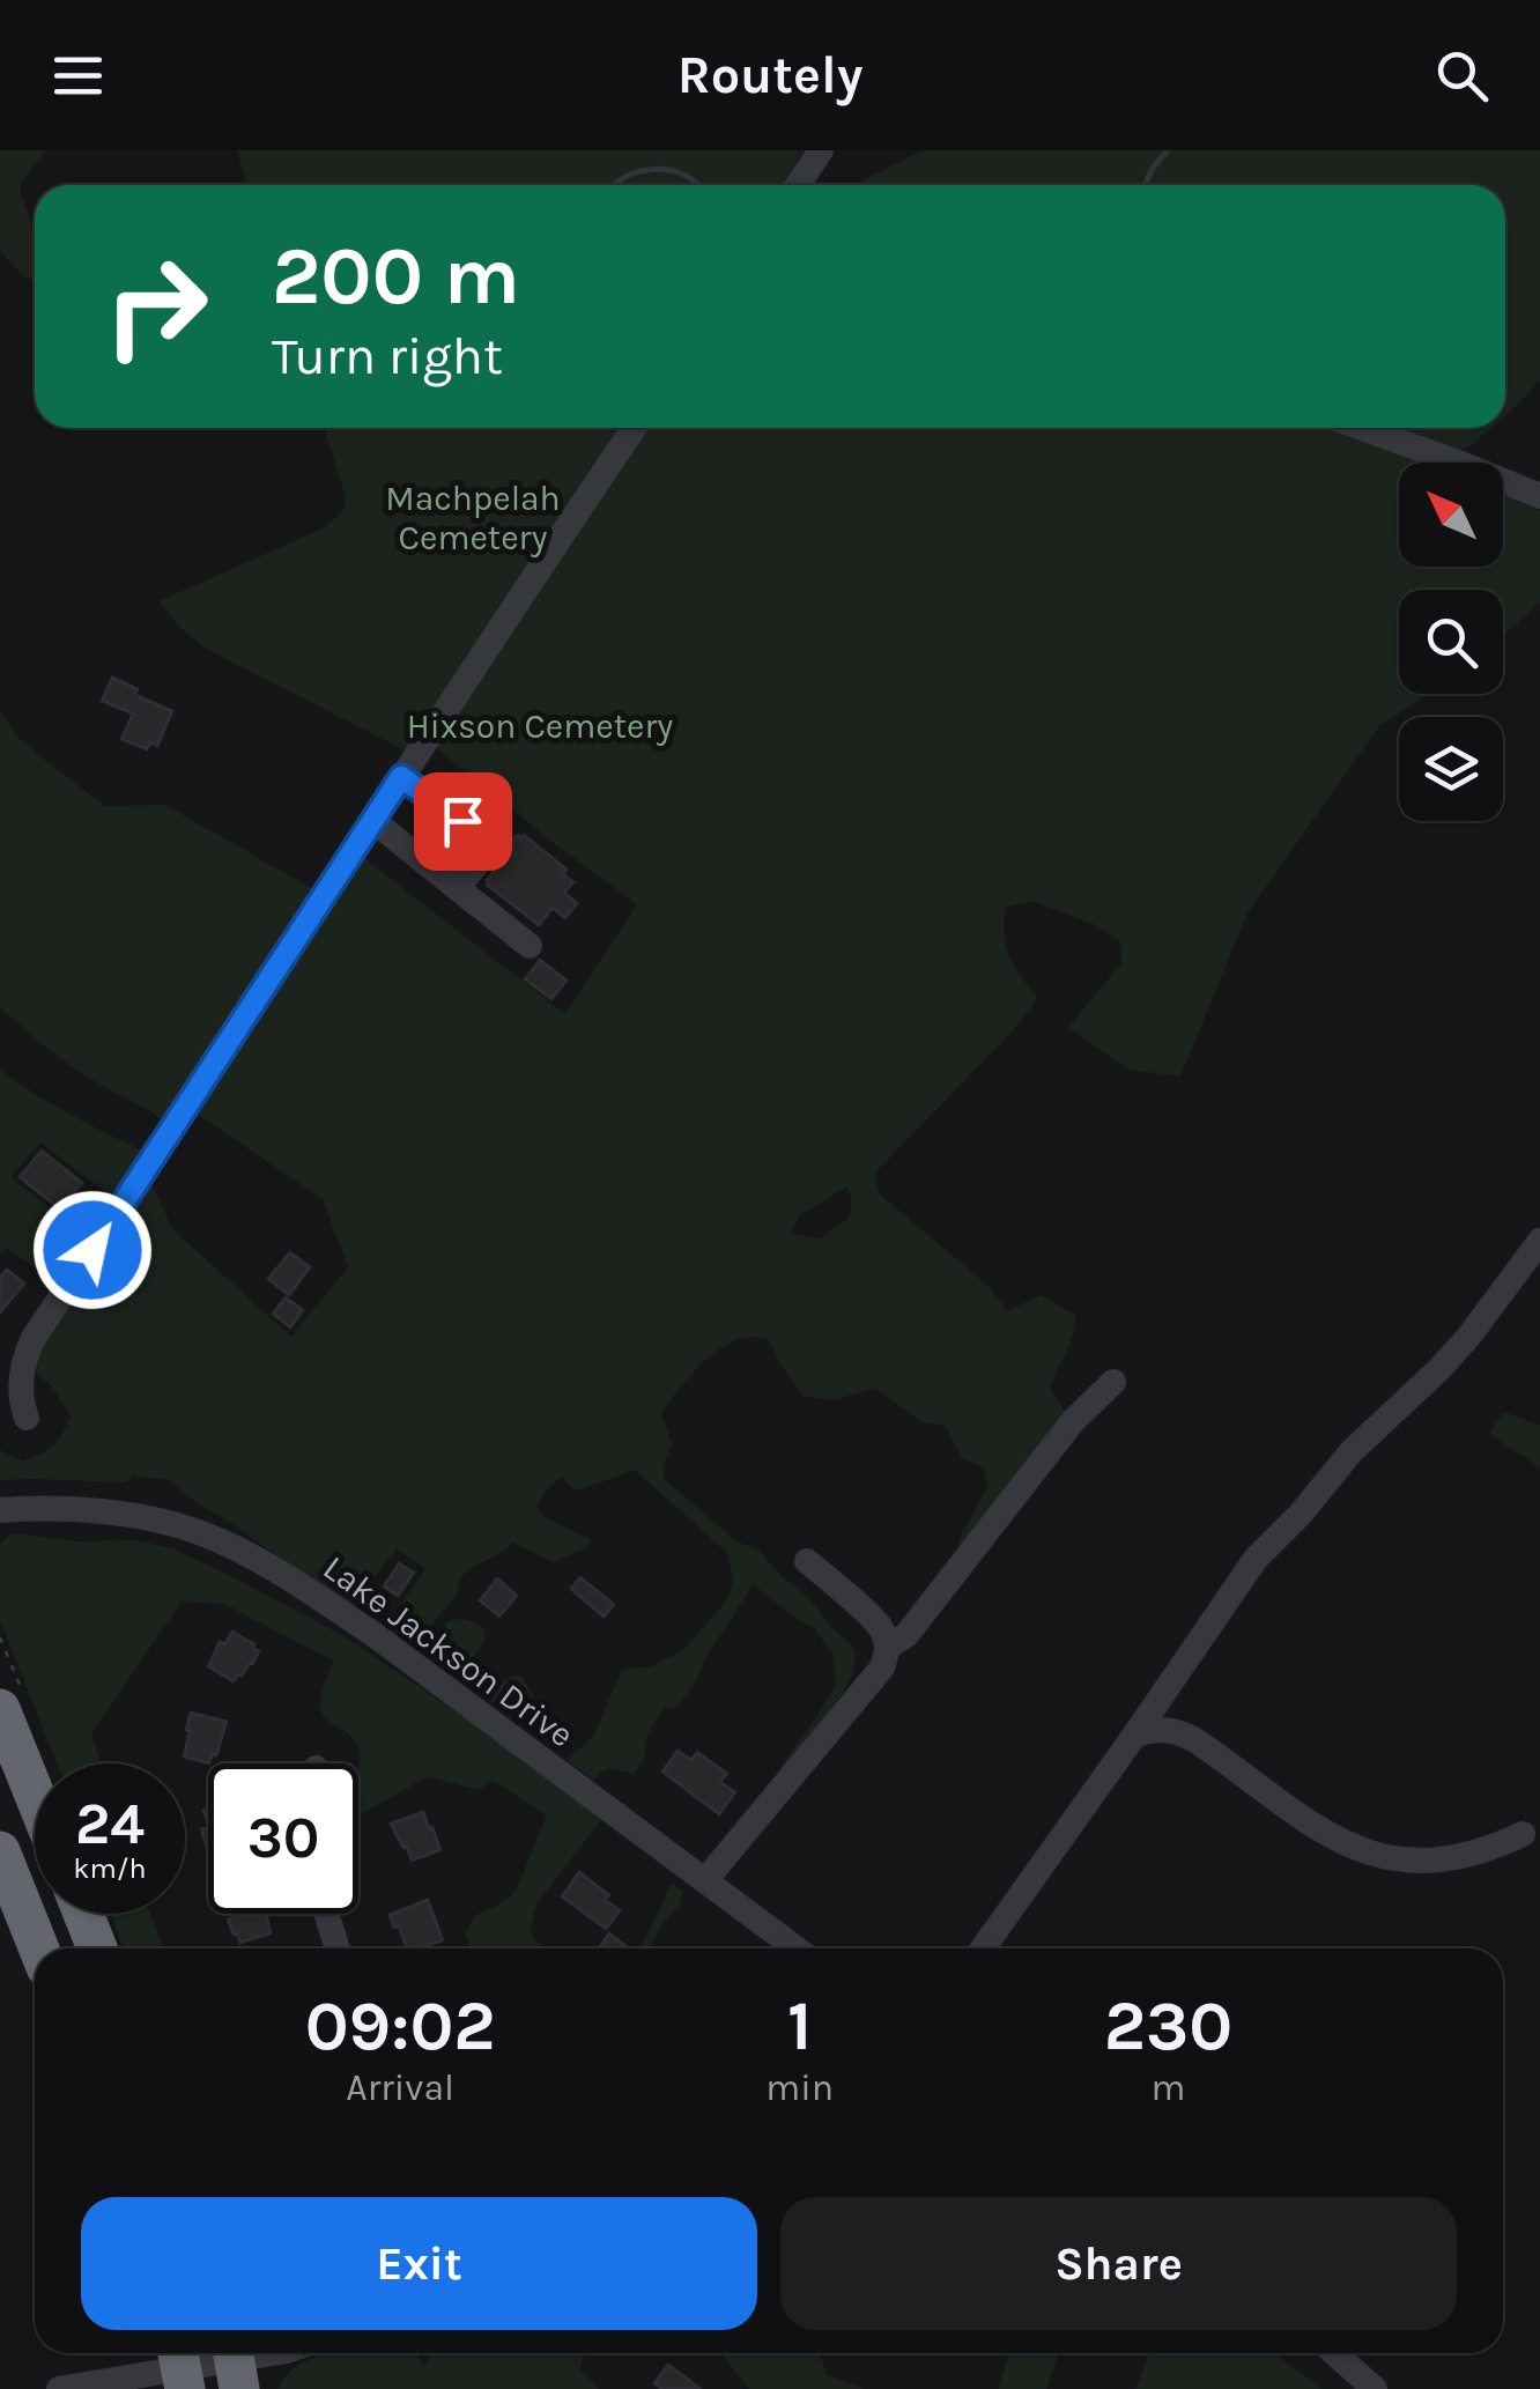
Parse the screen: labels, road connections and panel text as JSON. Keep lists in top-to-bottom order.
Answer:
{
  "streets": {
    "street": ["Lake Jackson Drive"]
  },
  "parks": ["Machpelah Cemetery", "Hixson Cemetery"],
  "north": "top left",
  "page": {
    "header": "Routely",
    "turn": ["200 m", "Turn right"],
    "speed": "24 km/h",
    "limit": "30",
    "eta": [
      "09:02",
      "Arrival",
      "1",
      "min",
      "230",
      "m"
    ],
    "buttons": ["Exit", "Share"]
  }
}
